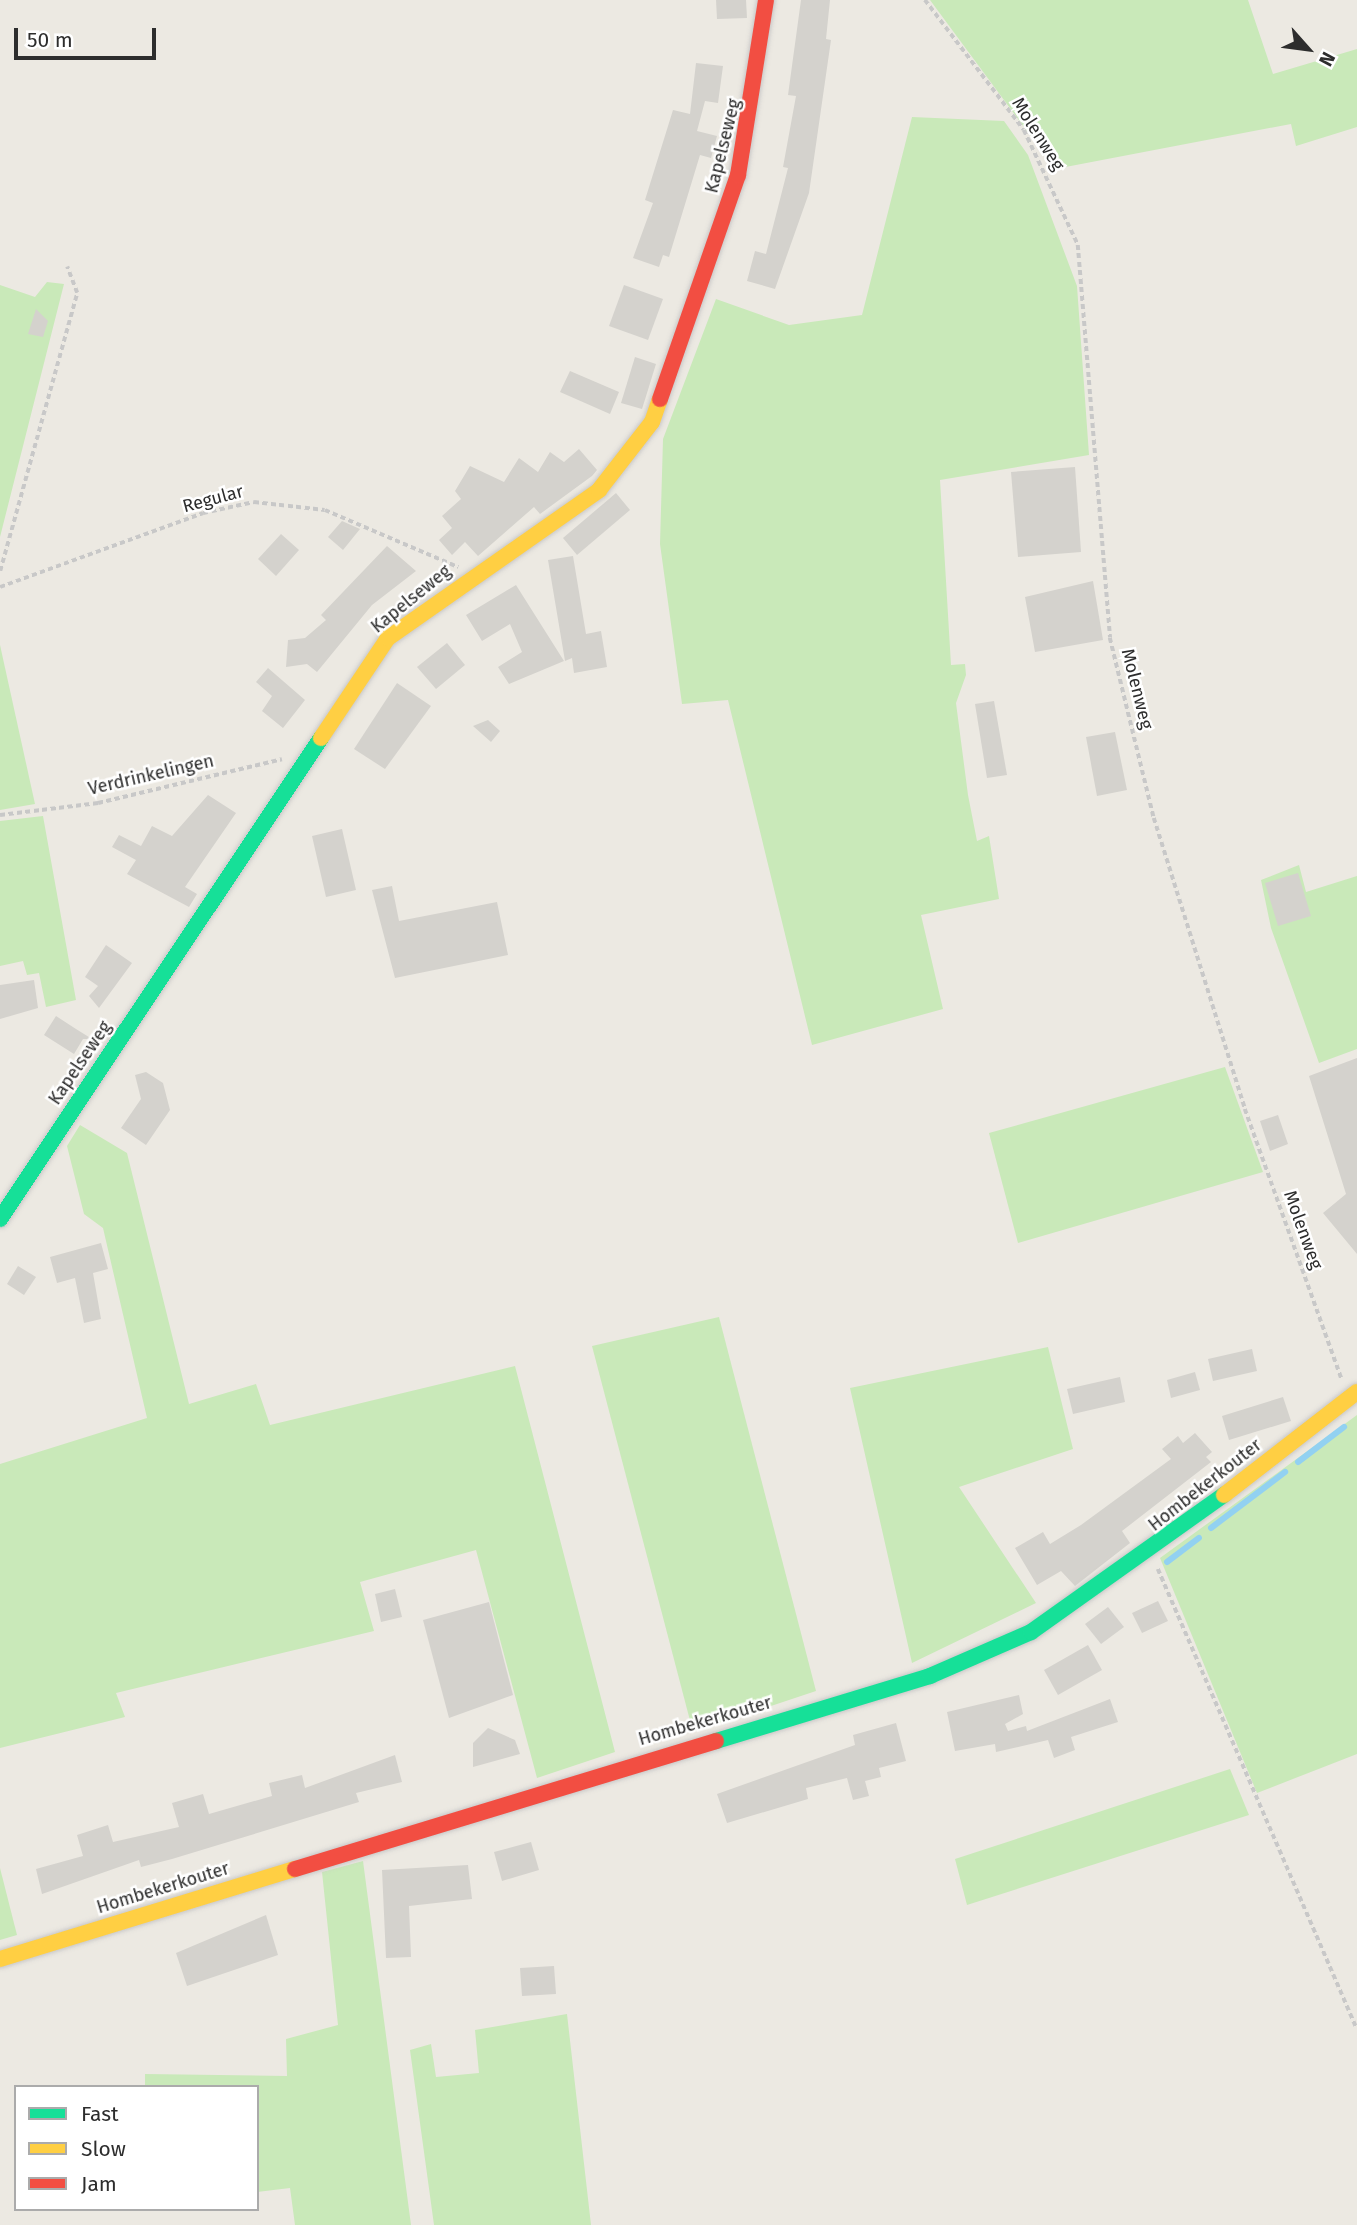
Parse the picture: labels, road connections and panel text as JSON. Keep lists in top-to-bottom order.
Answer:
{
  "streets": {
    "street": ["Kapelseweg", "Hombekerkouter"],
    "path": ["Molenweg", "Regular", "Verdrinkelingen"]
  },
  "crossings": [
    ["Molenweg", "Hombekerkouter"],
    ["Kapelseweg", "Regular"],
    ["Kapelseweg", "Verdrinkelingen"]
  ],
  "legend": ["Fast", "Slow", "Jam"],
  "scale_bar": "50 m",
  "north": "bottom right"
}
